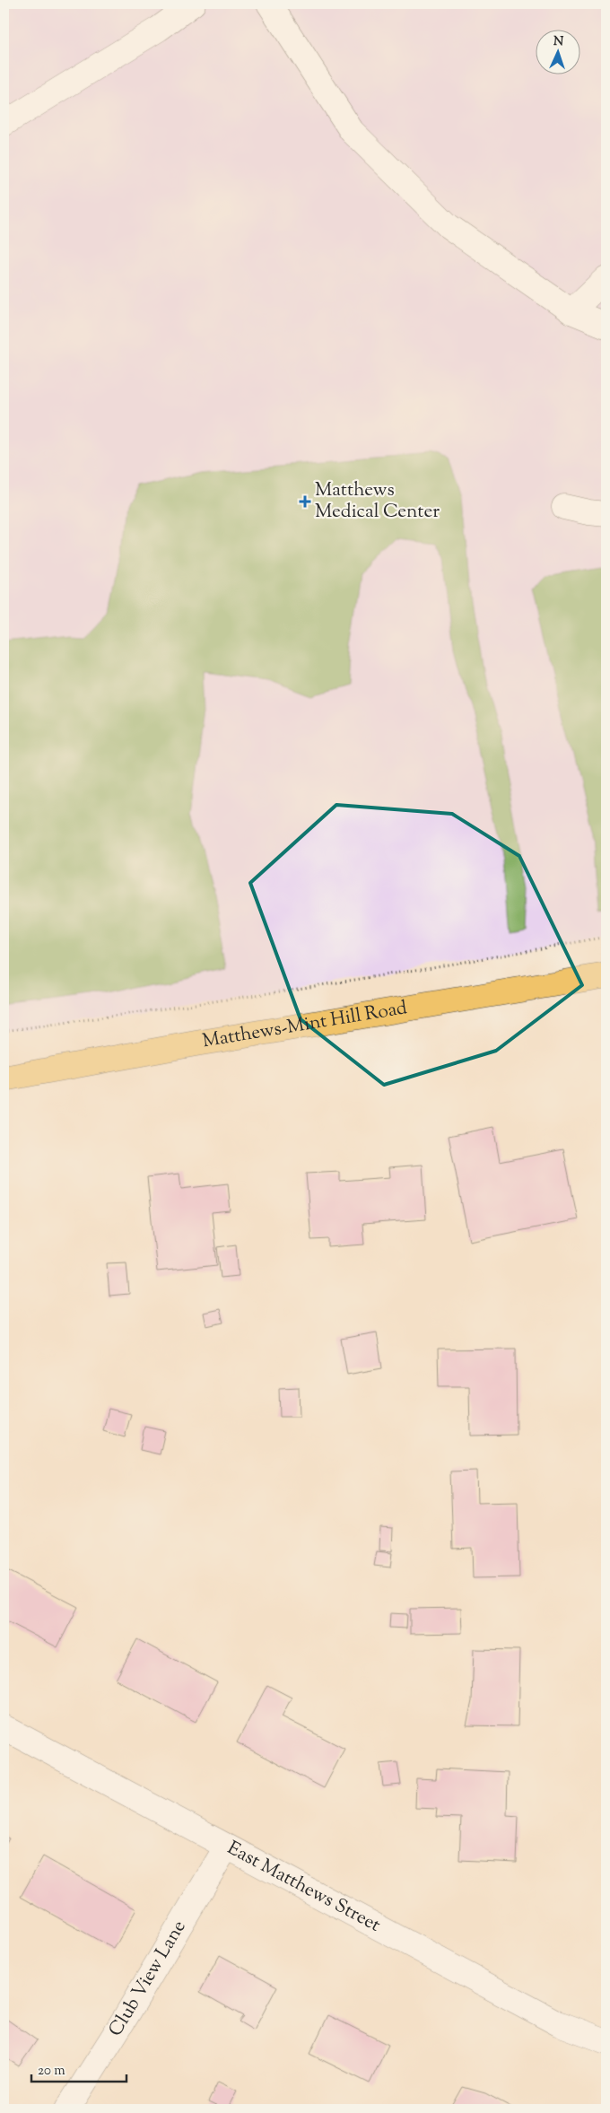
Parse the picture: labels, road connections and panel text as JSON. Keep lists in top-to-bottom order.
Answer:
{
  "streets": {
    "main road": ["Matthews-Mint Hill Road"],
    "street": ["East Matthews Street", "Club View Lane"]
  },
  "crossings": [
    ["East Matthews Street", "Club View Lane"]
  ],
  "places": {
    "health": ["Matthews Medical Center"]
  },
  "scale_bar": "20 m",
  "north": "top"
}
